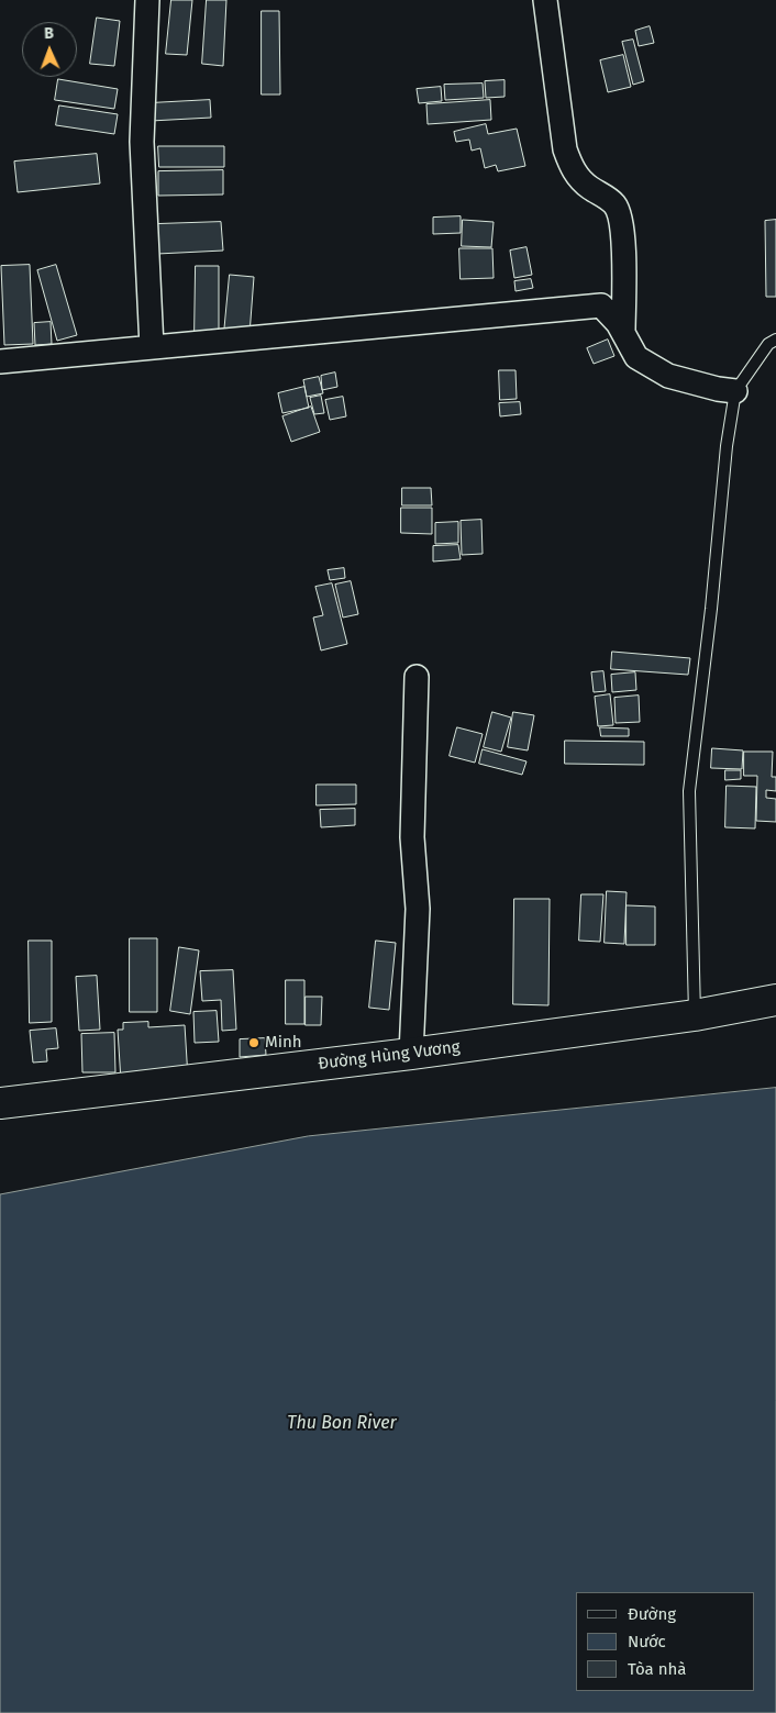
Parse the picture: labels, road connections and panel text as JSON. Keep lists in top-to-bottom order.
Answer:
{
  "streets": {
    "main road": ["Đường Hùng Vương"]
  },
  "water": ["Thu Bon River"],
  "places": ["Minh"],
  "legend": ["Đường", "Nước", "Tòa nhà"],
  "north": "top"
}
